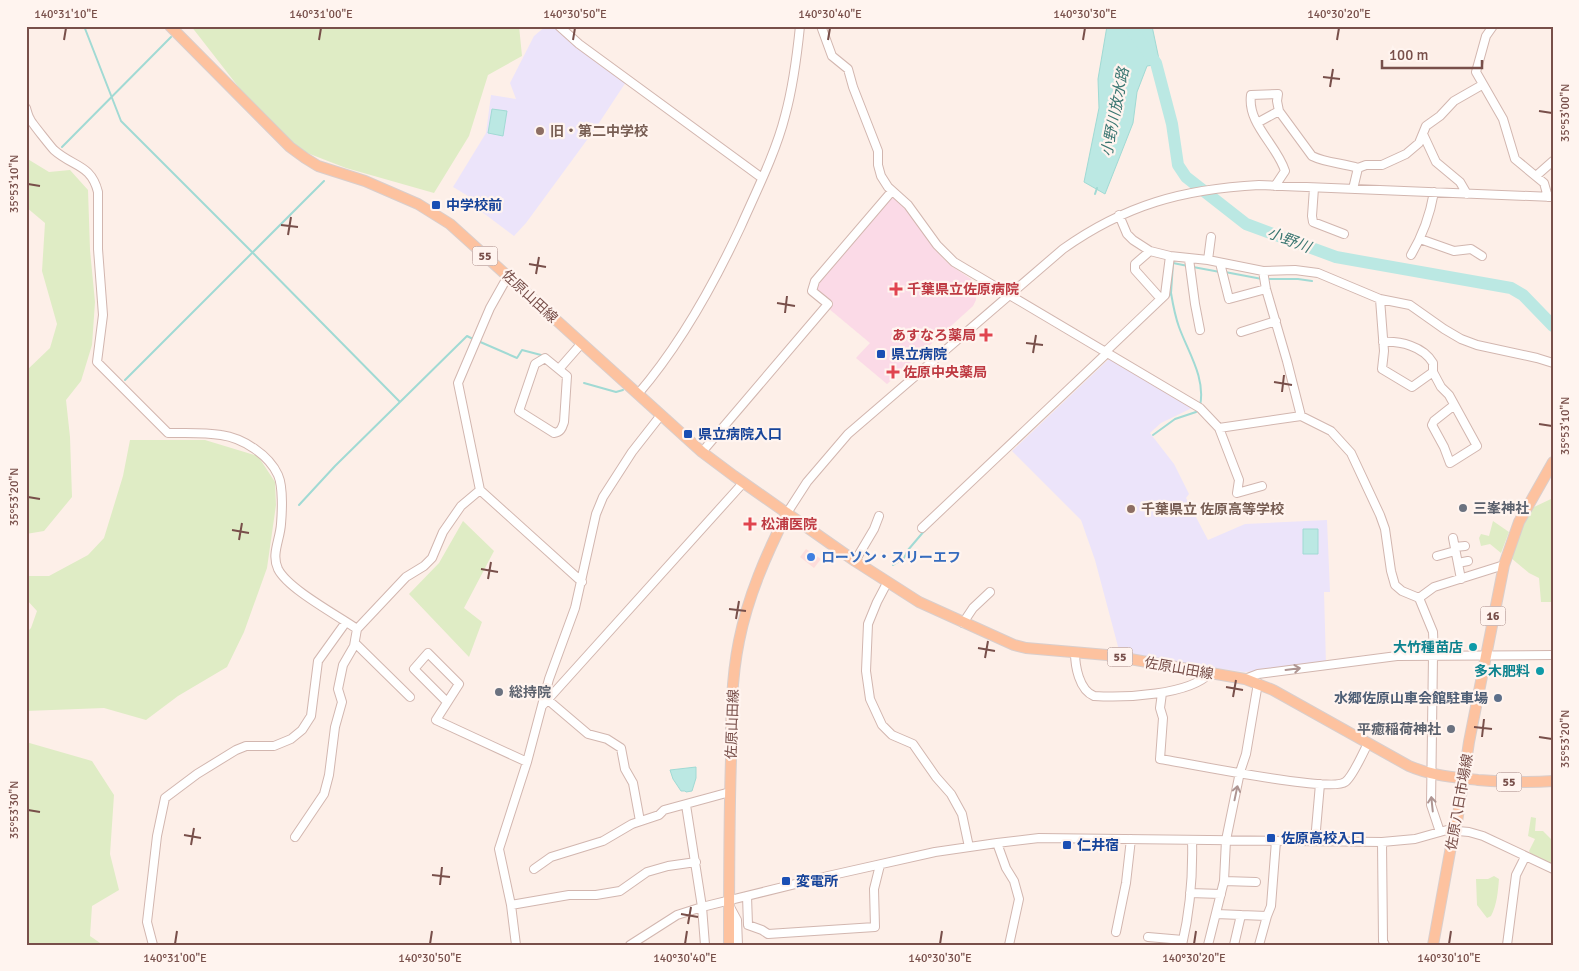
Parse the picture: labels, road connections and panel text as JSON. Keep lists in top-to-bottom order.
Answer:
{
  "streets": {
    "main road": [
      "55",
      "佐原山田線",
      "16",
      "佐原八日市場線"
    ]
  },
  "crossings": [
    ["55", "佐原山田線"],
    ["55", "佐原八日市場線"],
    ["佐原山田線", "佐原八日市場線"]
  ],
  "water": ["小野川放水路", "小野川"],
  "places": {
    "other": [
      "旧・第二中学校",
      "三峯神社",
      "千葉県立 佐原高等学校",
      "ローソン・スリーエフ",
      "大竹種苗店",
      "多木肥料",
      "総持院",
      "水郷佐原山車会館駐車場",
      "平癒稲荷神社"
    ],
    "transit": [
      "中学校前",
      "県立病院",
      "県立病院入口",
      "佐原高校入口",
      "仁井宿",
      "変電所"
    ],
    "health": [
      "千葉県立佐原病院",
      "あすなろ薬局",
      "佐原中央薬局",
      "松浦医院"
    ]
  },
  "scale_bar": "100 m",
  "coordinates": [
    "140°31'10\"E",
    "140°31'00\"E",
    "140°30'50\"E",
    "140°30'40\"E",
    "140°30'30\"E",
    "140°30'20\"E",
    "35°53'00\"N",
    "35°53'10\"N",
    "35°53'20\"N",
    "35°53'30\"N",
    "140°30'10\"E"
  ]
}
